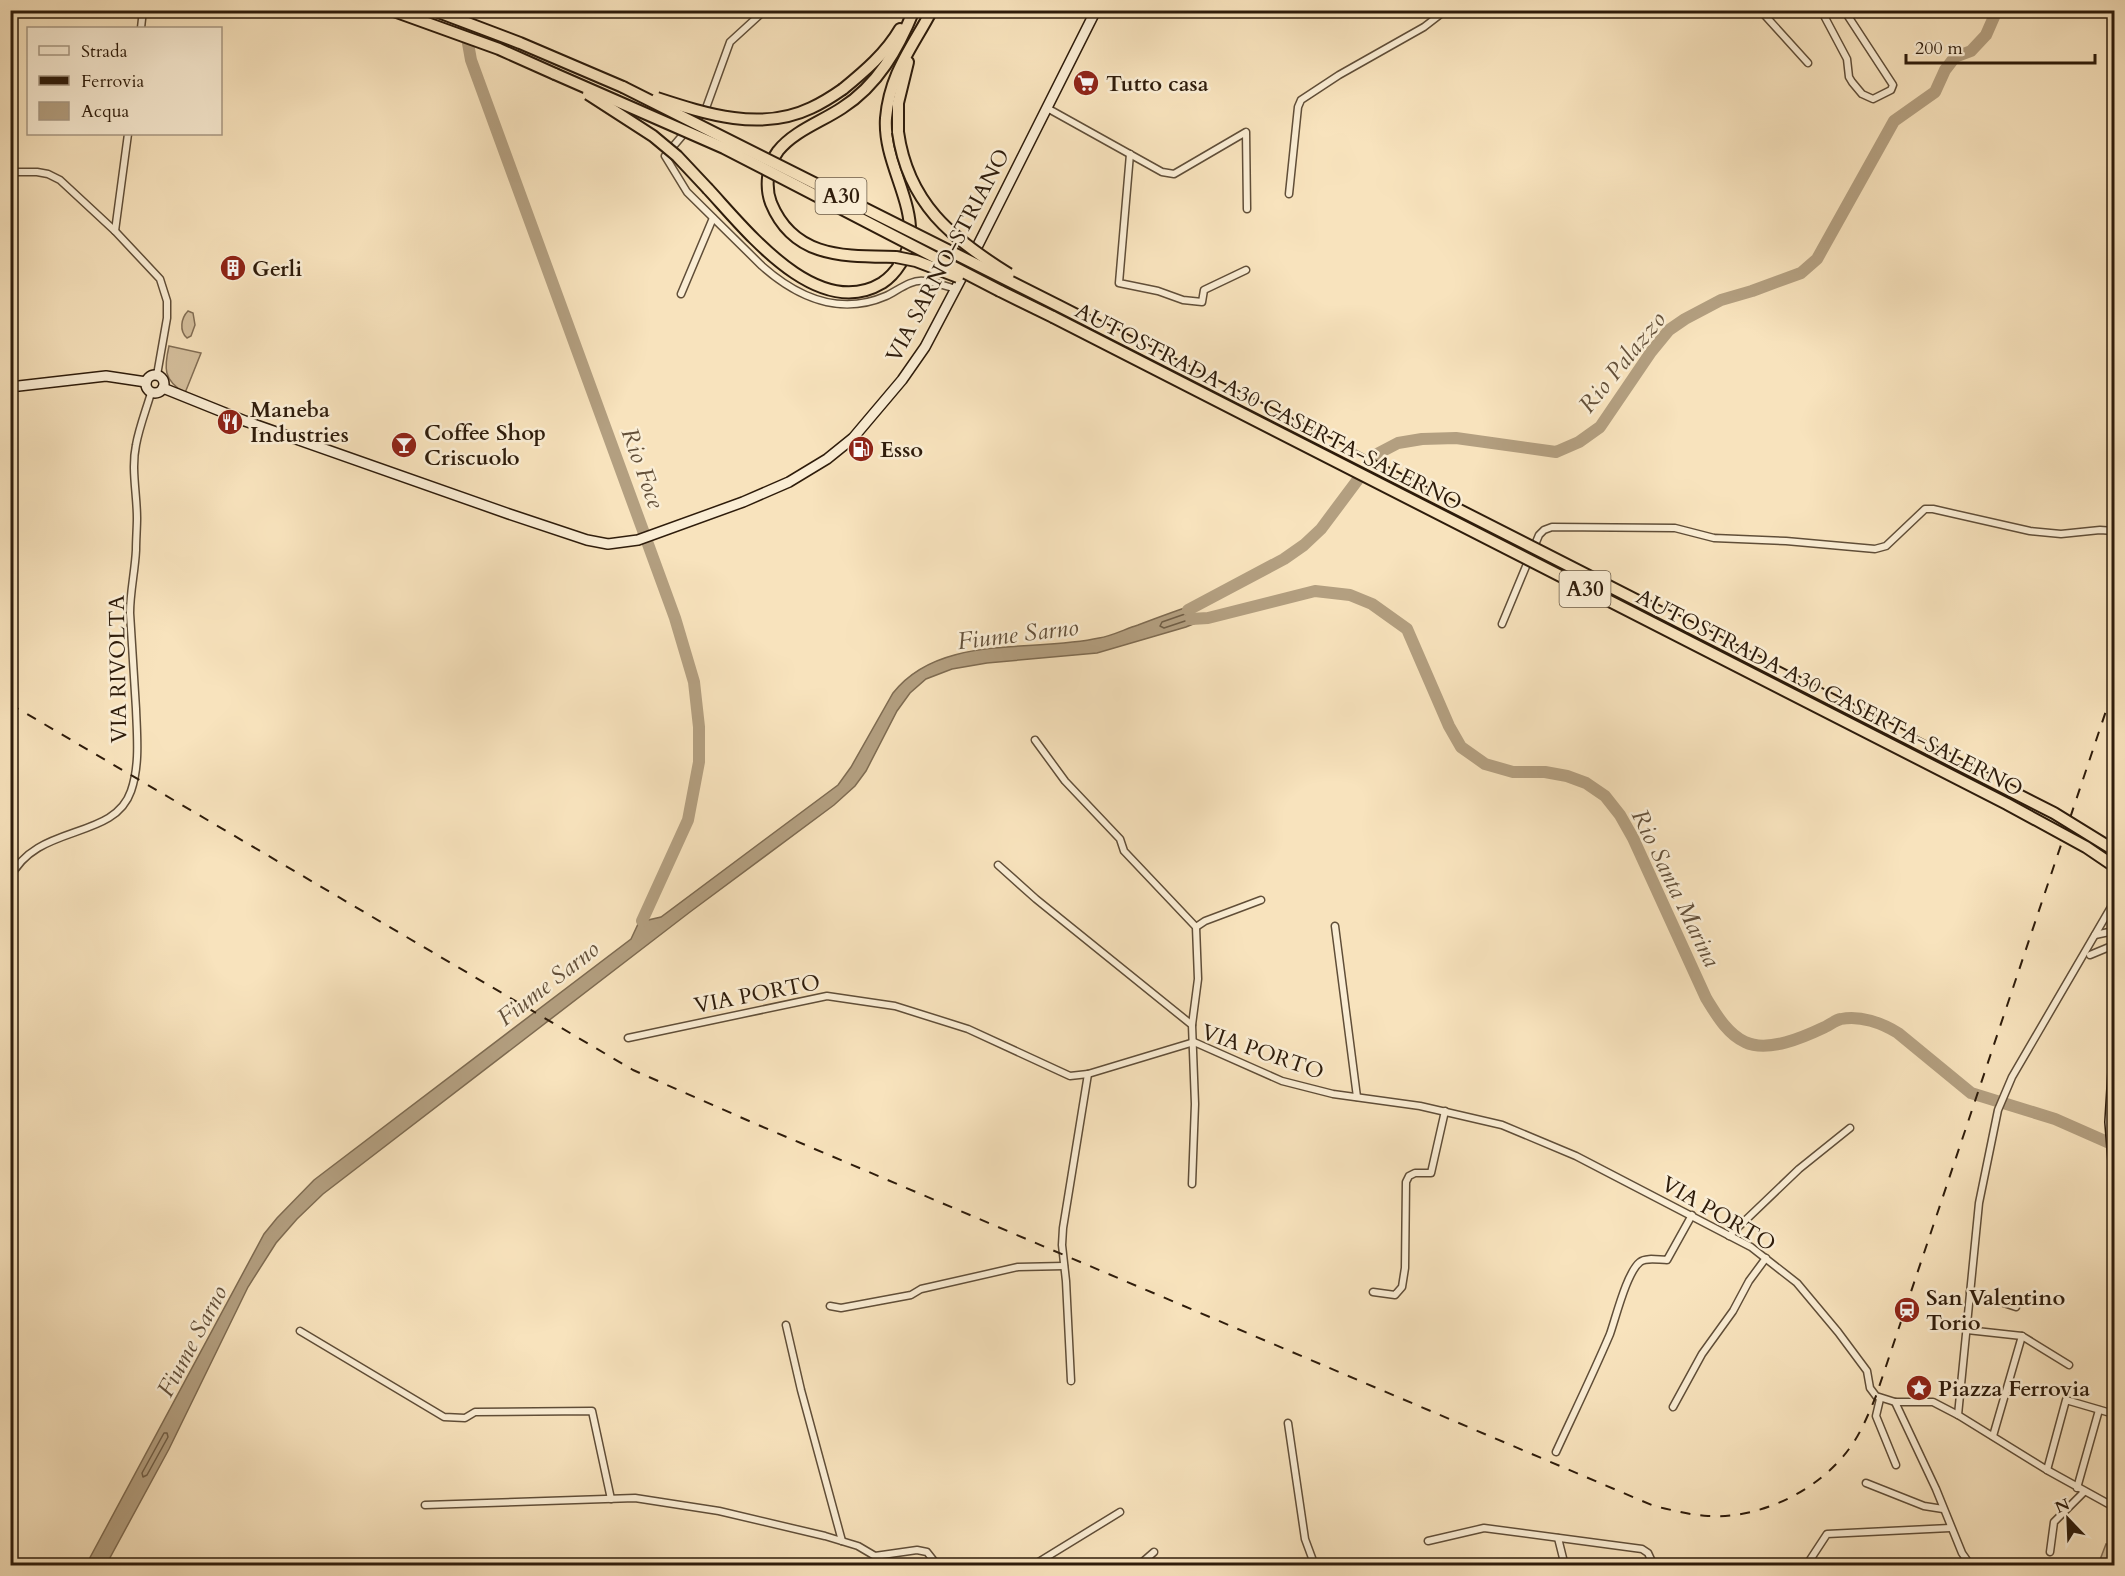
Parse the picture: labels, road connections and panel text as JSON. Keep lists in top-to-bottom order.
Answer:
{
  "streets": {
    "highway": ["A30", "AUTOSTRADA A30 CASERTA-SALERNO"],
    "main road": ["VIA SARNO-STRIANO"],
    "street": ["VIA RIVOLTA", "VIA PORTO"]
  },
  "crossings": [
    ["VIA SARNO-STRIANO", "VIA RIVOLTA"]
  ],
  "water": [
    "Rio Palazzo",
    "Rio Foce",
    "Fiume Sarno",
    "Rio Santa Marina"
  ],
  "places": {
    "supermarket": ["Tutto casa"],
    "building": ["Gerli"],
    "restaurant": ["Maneba Industries"],
    "bar": ["Coffee Shop Criscuolo"],
    "fuel station": ["Esso"],
    "station": ["San Valentino Torio"],
    "place": ["Piazza Ferrovia"]
  },
  "legend": ["Strada", "Ferrovia", "Acqua"],
  "scale_bar": "200 m",
  "north": "top left"
}
